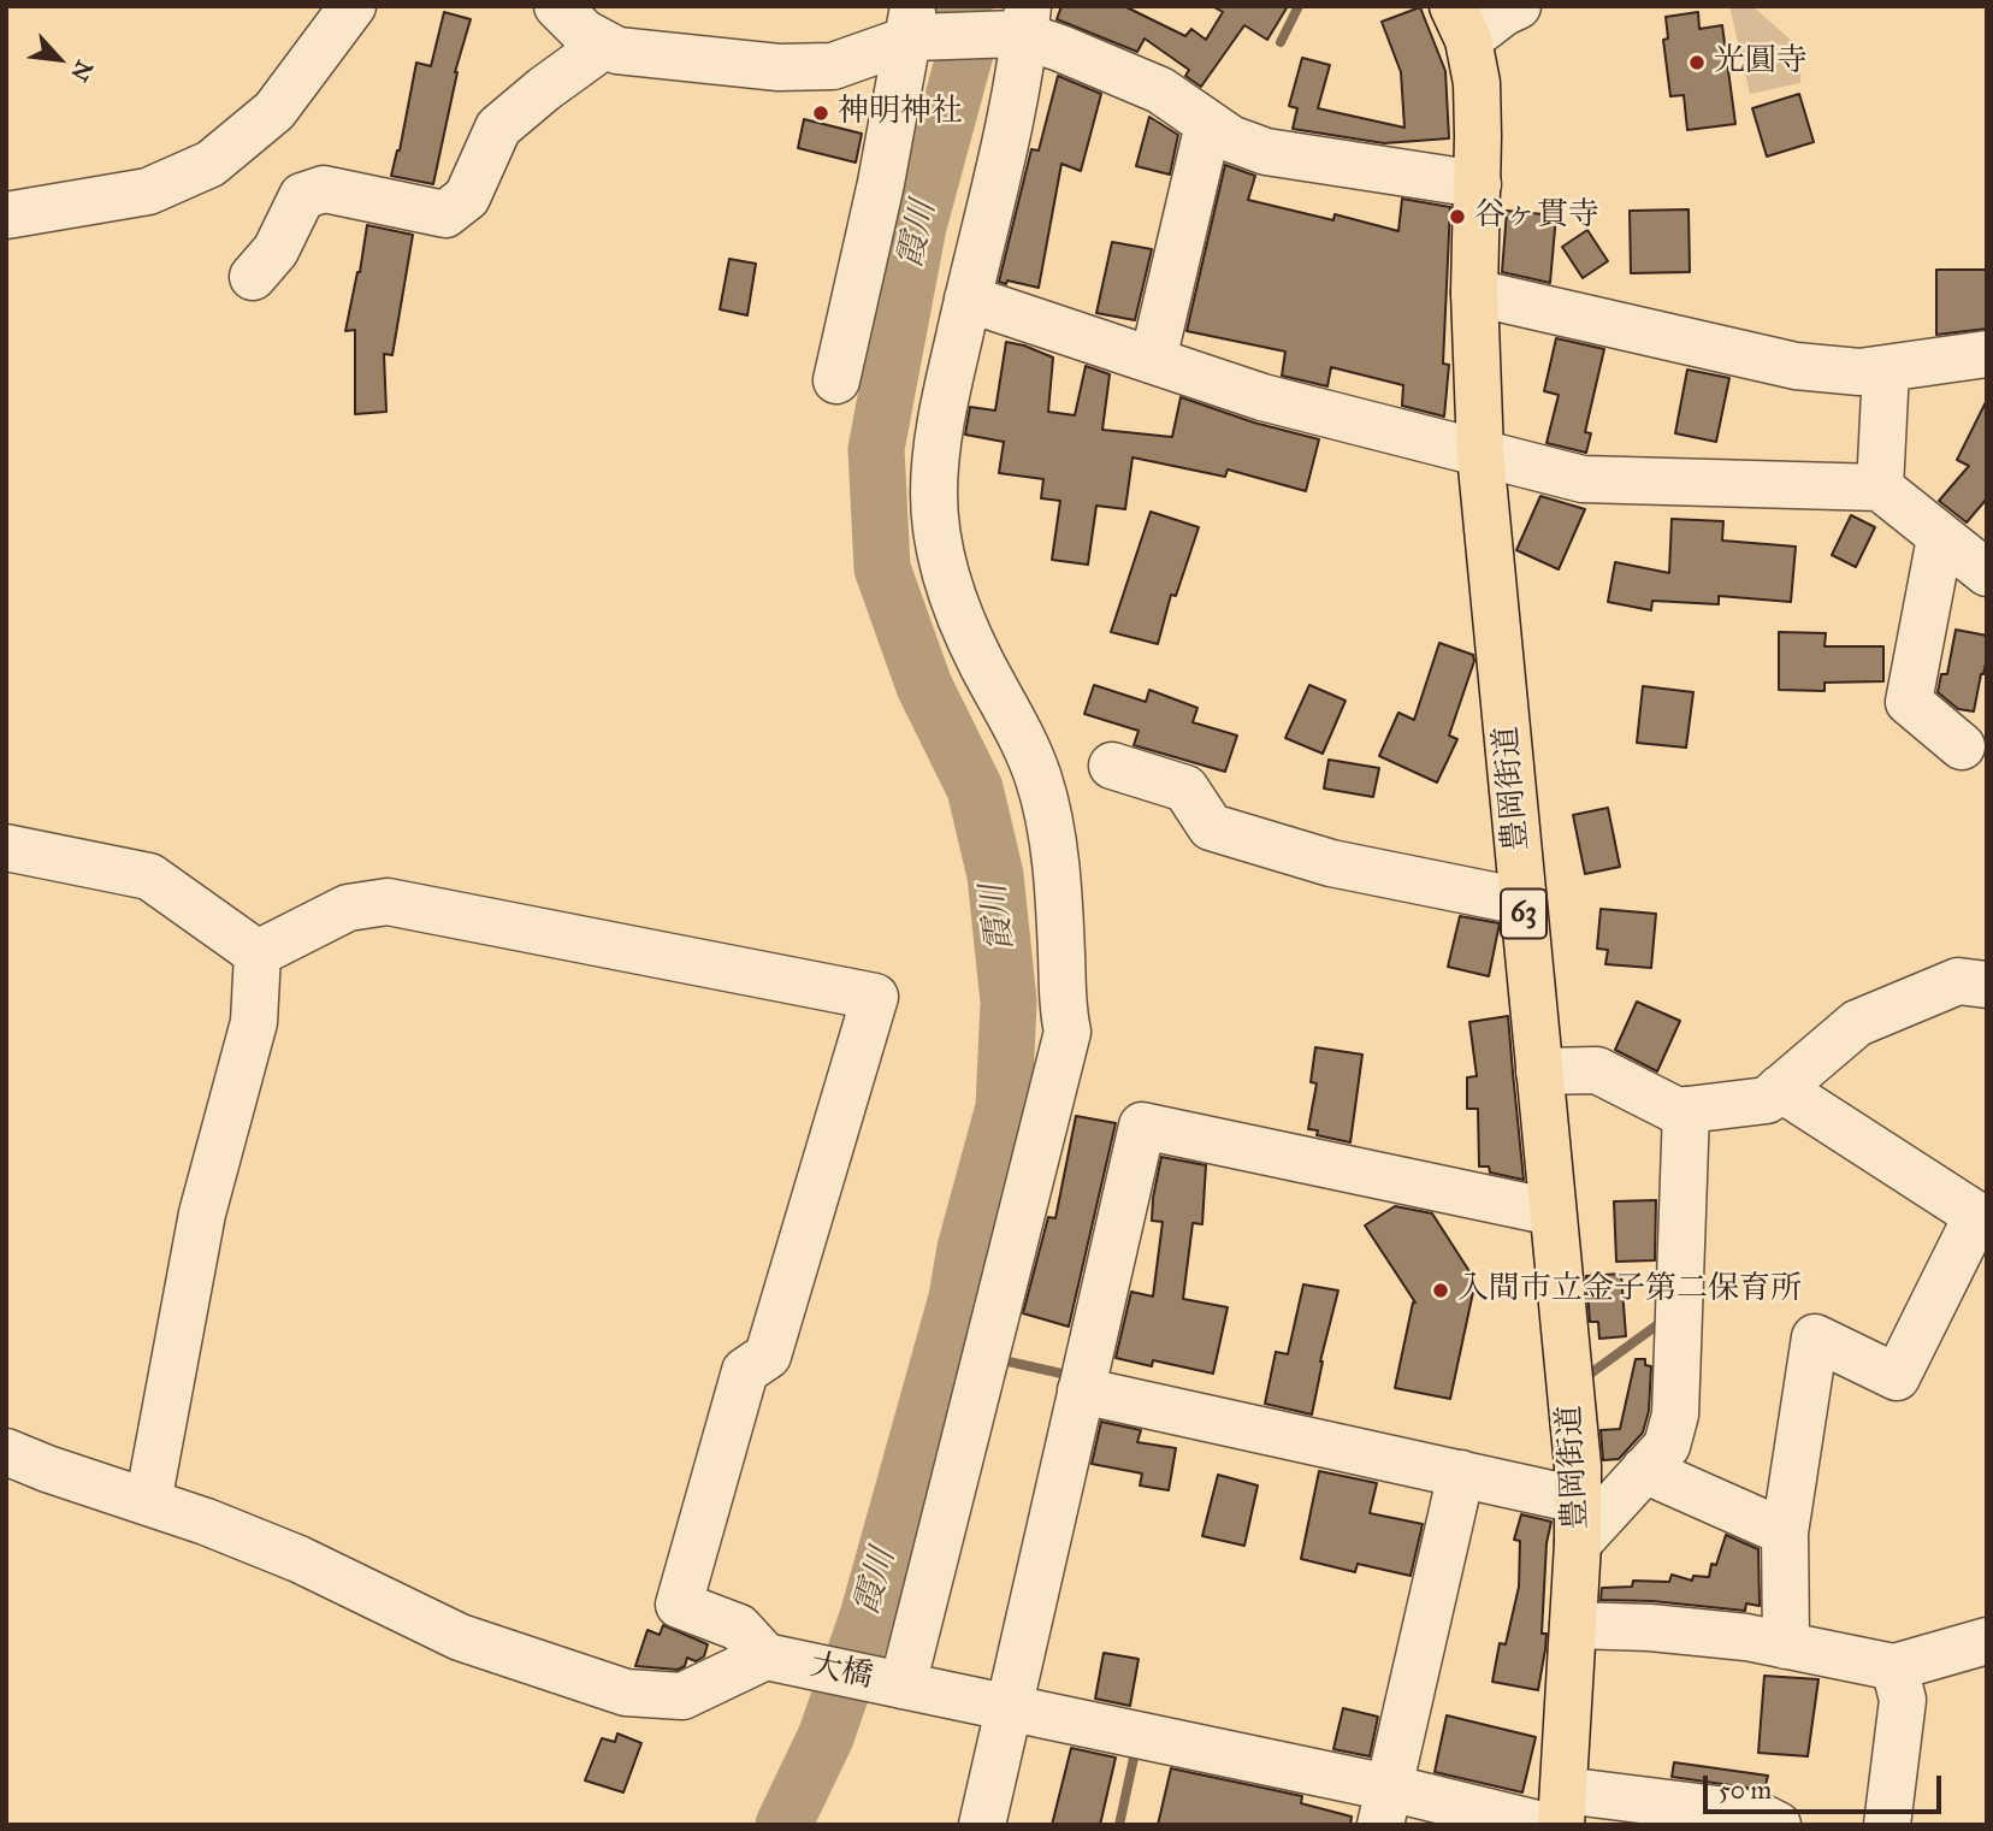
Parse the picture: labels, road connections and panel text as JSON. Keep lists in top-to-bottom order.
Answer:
{
  "streets": {
    "main road": ["豊岡街道", "63"],
    "street": ["大橋"]
  },
  "crossings": [
    ["豊岡街道", "大橋"]
  ],
  "water": ["霞川"],
  "places": [
    "光圓寺",
    "神明神社",
    "谷ヶ貫寺",
    "入間市立金子第二保育所"
  ],
  "scale_bar": "50 m",
  "north": "bottom right"
}
